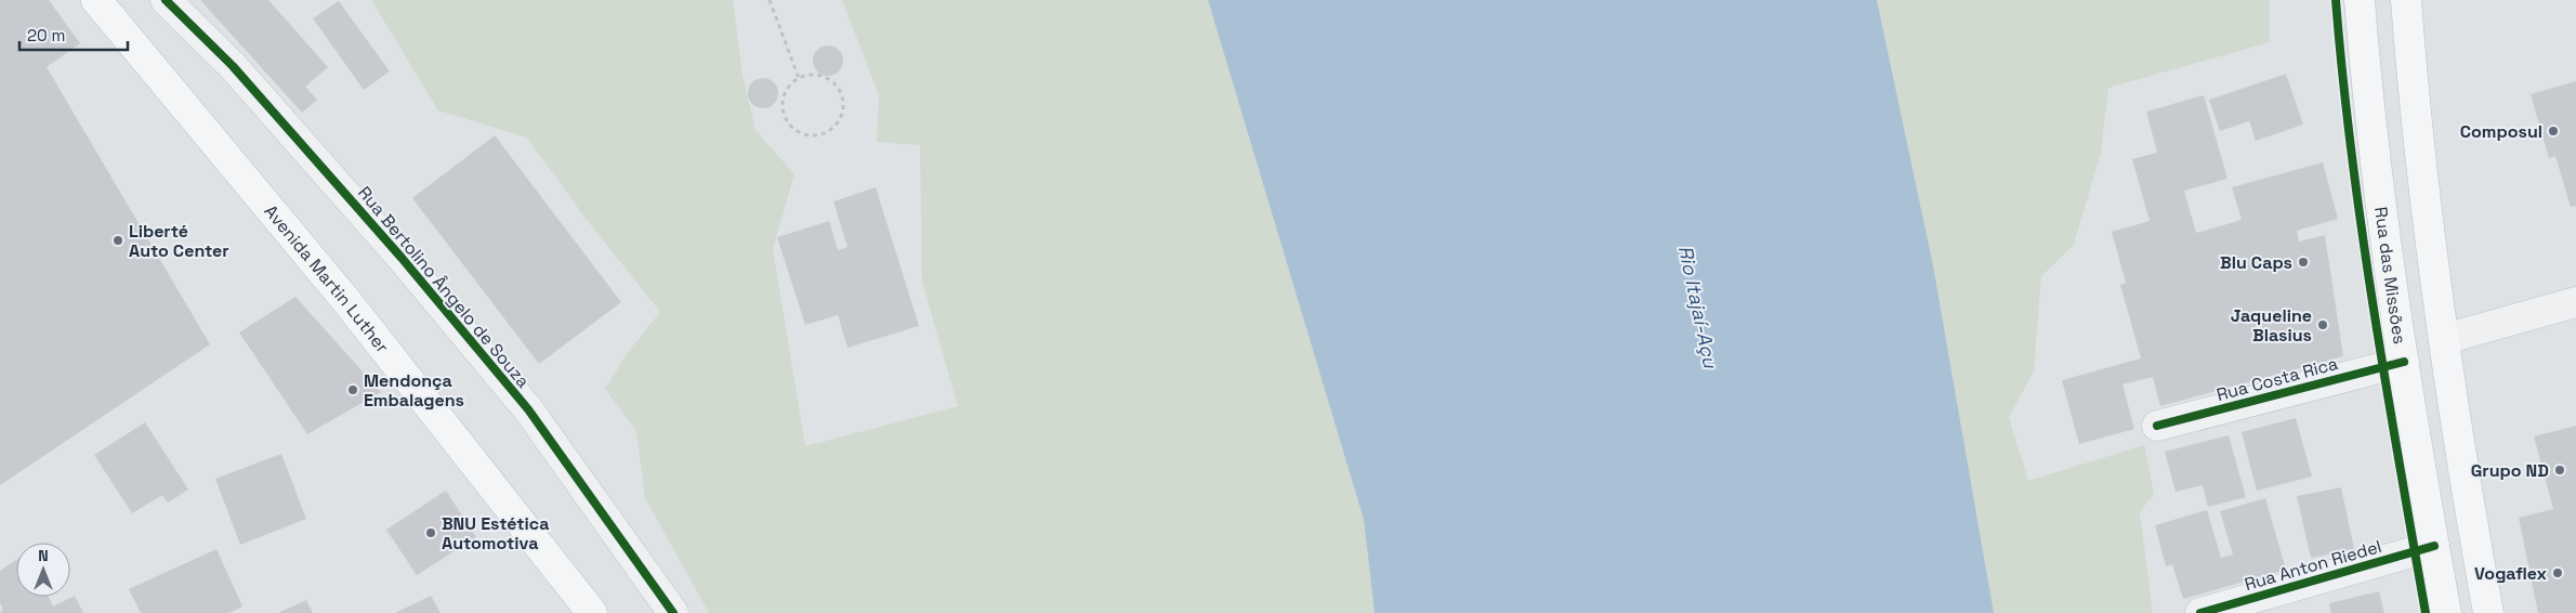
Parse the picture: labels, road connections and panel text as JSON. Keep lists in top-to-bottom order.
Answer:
{
  "streets": {
    "main road": ["Rua das Missões", "Avenida Martin Luther"],
    "street": ["Rua Bertolino Ângelo de Souza", "Rua Costa Rica", "Rua Anton Riedel"]
  },
  "crossings": [
    ["Rua das Missões", "Rua Costa Rica"],
    ["Rua das Missões", "Rua Anton Riedel"]
  ],
  "water": ["Rio Itajaí-Açu"],
  "places": [
    "Composul",
    "Liberté Auto Center",
    "Blu Caps",
    "Jaqueline Blasius",
    "Mendonça Embalagens",
    "Grupo ND",
    "BNU Estética Automotiva",
    "Vogaflex"
  ],
  "scale_bar": "20 m",
  "north": "top"
}
